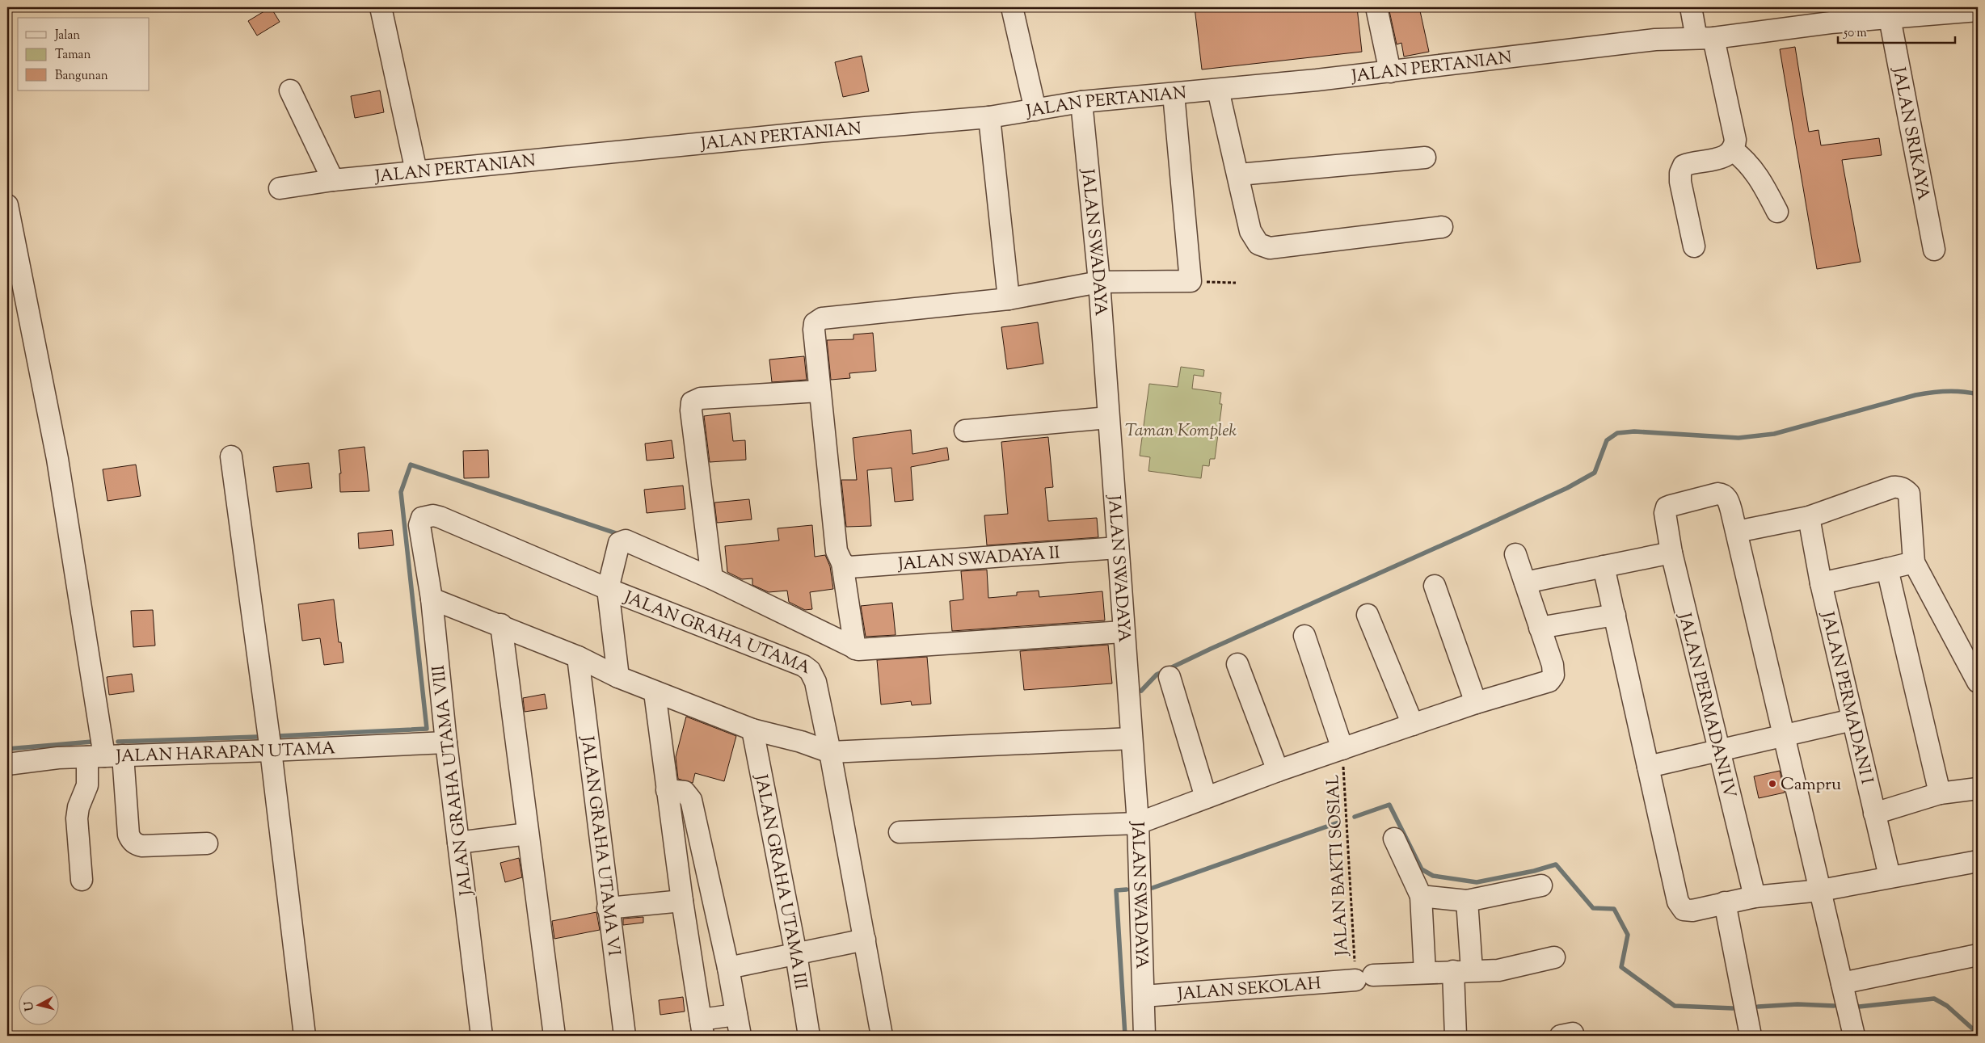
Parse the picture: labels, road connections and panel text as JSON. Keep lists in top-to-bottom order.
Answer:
{
  "streets": {
    "street": [
      "JALAN PERTANIAN",
      "JALAN SRIKAYA",
      "JALAN SWADAYA",
      "JALAN SWADAYA II",
      "JALAN GRAHA UTAMA",
      "JALAN PERMADANI I",
      "JALAN PERMADANI IV",
      "JALAN HARAPAN UTAMA",
      "JALAN GRAHA UTAMA VIII",
      "JALAN GRAHA UTAMA VI",
      "JALAN GRAHA UTAMA III",
      "JALAN SEKOLAH"
    ],
    "path": ["JALAN BAKTI SOSIAL"]
  },
  "crossings": [
    ["JALAN PERTANIAN", "JALAN SRIKAYA"],
    ["JALAN PERTANIAN", "JALAN SWADAYA"],
    ["JALAN SWADAYA", "JALAN SWADAYA II"],
    ["JALAN SWADAYA", "JALAN SEKOLAH"],
    ["JALAN GRAHA UTAMA", "JALAN GRAHA UTAMA VIII"],
    ["JALAN HARAPAN UTAMA", "JALAN GRAHA UTAMA VIII"],
    ["JALAN BAKTI SOSIAL", "JALAN SEKOLAH"]
  ],
  "parks": ["Taman Komplek"],
  "places": ["Campru"],
  "legend": ["Jalan", "Taman", "Bangunan"],
  "scale_bar": "50 m",
  "north": "left"
}
